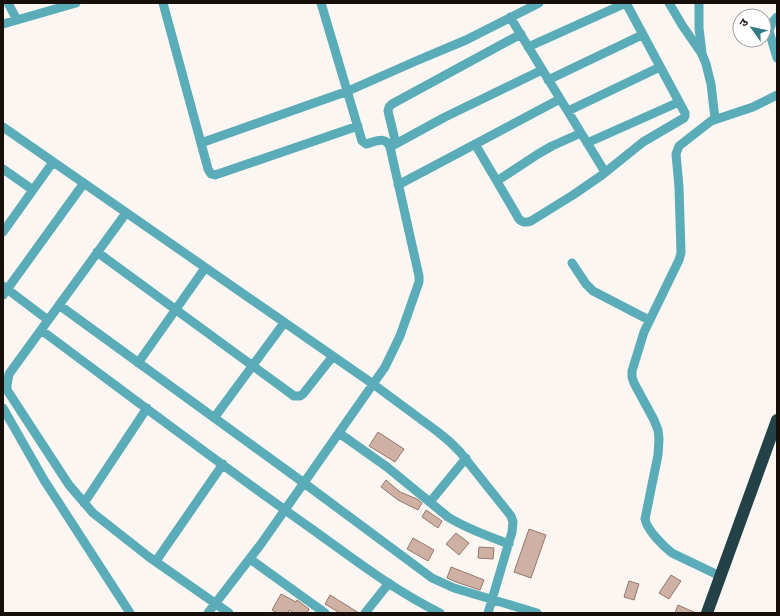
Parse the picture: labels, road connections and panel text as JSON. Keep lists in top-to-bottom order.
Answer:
{
  "north": "top left"
}
